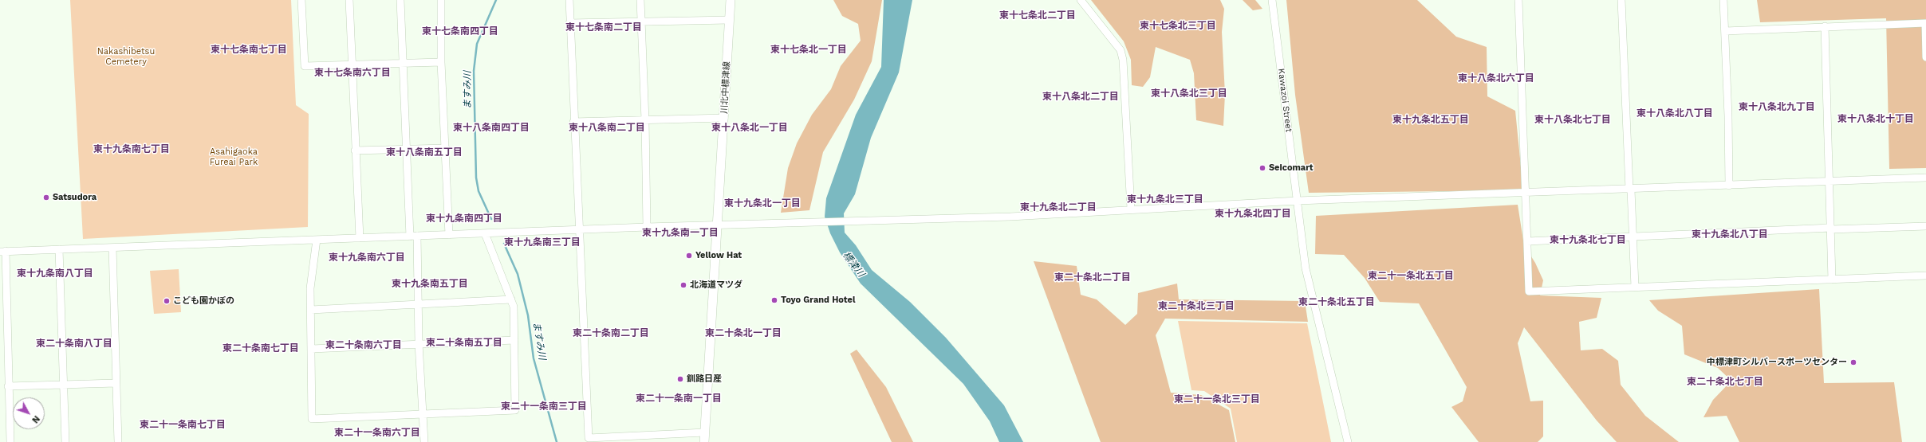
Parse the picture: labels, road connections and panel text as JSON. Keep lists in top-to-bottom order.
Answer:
{
  "streets": {
    "main road": ["川北中標津線"],
    "street": ["Kawazoi Street"]
  },
  "districts": [
    "東十七条北二丁目",
    "東十七条北三丁目",
    "東十七条南二丁目",
    "東十七条南四丁目",
    "東十七条南七丁目",
    "東十七条北一丁目",
    "東十七条南六丁目",
    "東十八条北六丁目",
    "東十八条北三丁目",
    "東十八条北二丁目",
    "東十八条北九丁目",
    "東十八条北八丁目",
    "東十八条北十丁目",
    "東十九条北五丁目",
    "東十八条北七丁目",
    "東十八条南四丁目",
    "東十八条南二丁目",
    "東十八条北一丁目",
    "東十九条南七丁目",
    "東十八条南五丁目",
    "東十九条北三丁目",
    "東十九条北一丁目",
    "東十九条北二丁目",
    "東十九条北四丁目",
    "東十九条南四丁目",
    "東十九条南一丁目",
    "東十九条北八丁目",
    "東十九条北七丁目",
    "東十九条南三丁目",
    "東十九条南六丁目",
    "東十九条南八丁目",
    "東二十一条北五丁目",
    "東二十条北二丁目",
    "東十九条南五丁目",
    "東二十条北五丁目",
    "東二十条北三丁目",
    "東二十条南二丁目",
    "東二十条北一丁目",
    "東二十条南五丁目",
    "東二十条南八丁目",
    "東二十条南六丁目",
    "東二十条南七丁目",
    "東二十条北七丁目",
    "東二十一条南一丁目",
    "東二十一条北三丁目",
    "東二十一条南三丁目",
    "東二十一条南七丁目",
    "東二十一条南六丁目"
  ],
  "water": ["ますみ川", "標津川"],
  "parks": ["Nakashibetsu Cemetery", "Asahigaoka Fureai Park"],
  "places": [
    "Seicomart",
    "Satsudora",
    "Yellow Hat",
    "北海道マツダ",
    "Toyo Grand Hotel",
    "こども園かぽの",
    "中標津町シルバースポーツセンター",
    "釧路日産"
  ],
  "north": "bottom right"
}
